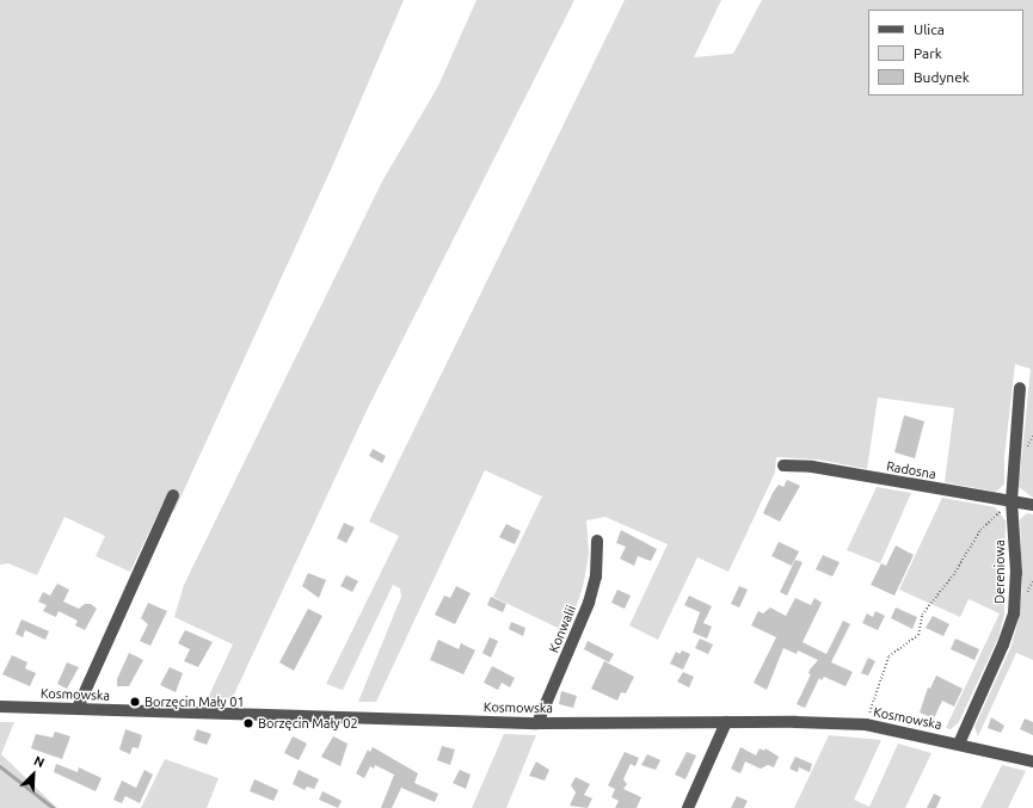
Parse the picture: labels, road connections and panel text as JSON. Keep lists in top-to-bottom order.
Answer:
{
  "streets": {
    "street": [
      "Radosna",
      "Dereniowa",
      "Konwalii",
      "Kosmowska"
    ]
  },
  "crossings": [
    ["Radosna", "Dereniowa"],
    ["Dereniowa", "Kosmowska"],
    ["Konwalii", "Kosmowska"]
  ],
  "places": ["Borzęcin Mały 01", "Borzęcin Mały 02"],
  "legend": ["Ulica", "Park", "Budynek"],
  "north": "top right"
}
